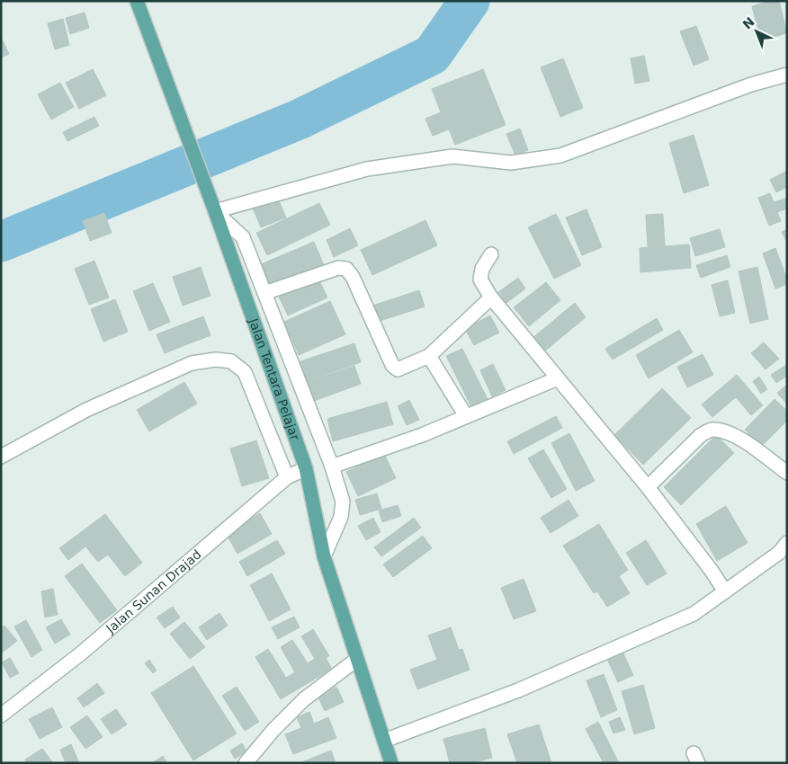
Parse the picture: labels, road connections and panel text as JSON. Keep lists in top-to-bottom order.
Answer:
{
  "streets": {
    "main road": ["Jalan Tentara Pelajar"],
    "street": ["Jalan Sunan Drajad"]
  },
  "crossings": [
    ["Jalan Tentara Pelajar", "Jalan Sunan Drajad"]
  ],
  "north": "top left"
}
